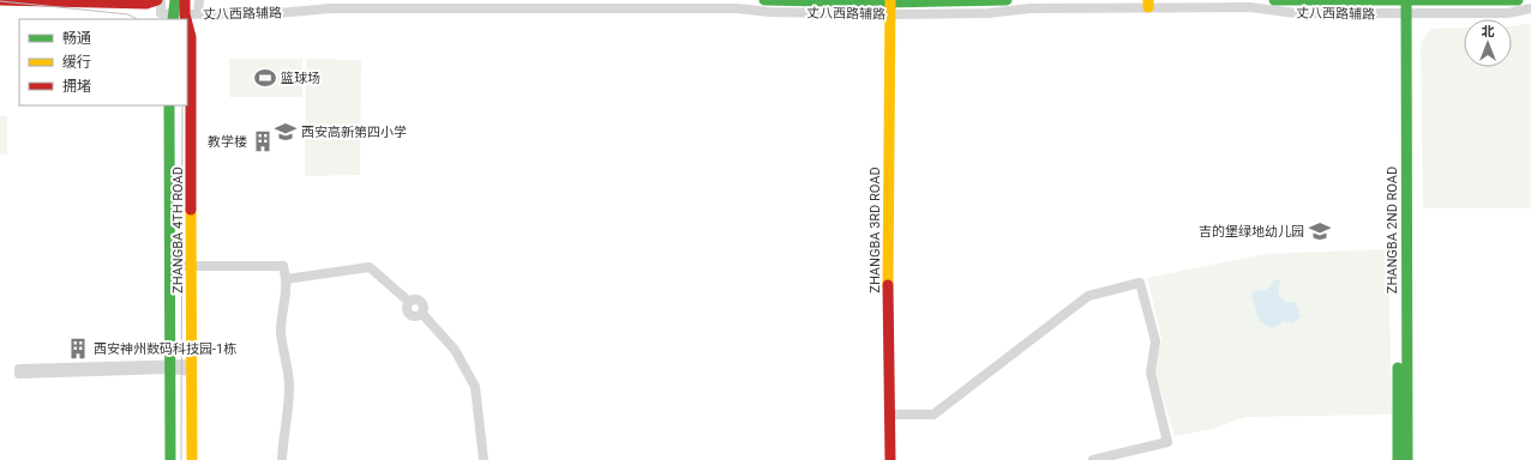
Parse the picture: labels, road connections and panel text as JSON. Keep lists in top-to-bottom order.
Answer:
{
  "streets": {
    "street": [
      "丈八西路辅路",
      "ZHANGBA 4TH ROAD",
      "ZHANGBA 3RD ROAD",
      "ZHANGBA 2ND ROAD"
    ]
  },
  "crossings": [
    ["丈八西路辅路", "ZHANGBA 4TH ROAD"],
    ["丈八西路辅路", "ZHANGBA 3RD ROAD"],
    ["丈八西路辅路", "ZHANGBA 2ND ROAD"]
  ],
  "places": {
    "sports": ["篮球场"],
    "school or university": ["西安高新第四小学", "吉的堡绿地幼儿园"],
    "building": ["教学楼", "西安神州数码科技园-1栋"]
  },
  "legend": ["畅通", "缓行", "拥堵"],
  "north": "top"
}
